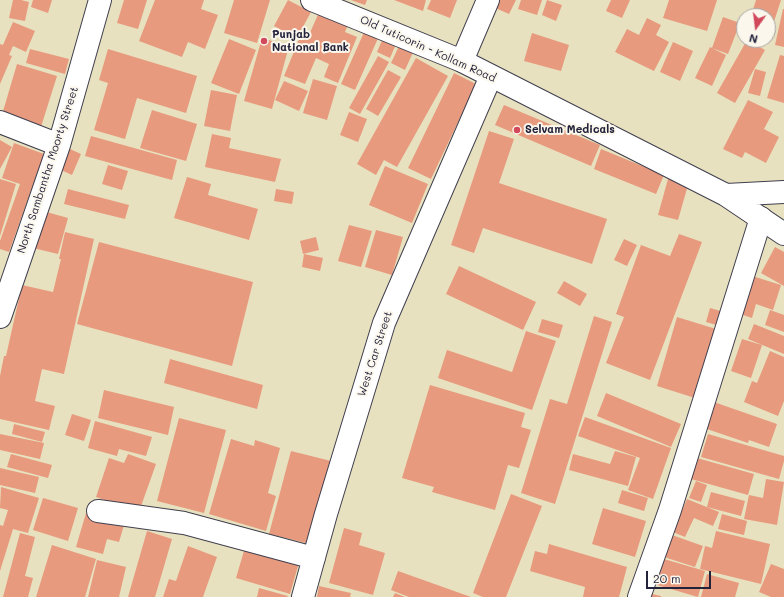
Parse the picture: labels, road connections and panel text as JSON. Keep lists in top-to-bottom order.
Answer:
{
  "streets": {
    "street": ["Old Tuticorin - Kollam Road", "North Sambantha Moorty Street", "West Car Street"]
  },
  "crossings": [
    ["Old Tuticorin - Kollam Road", "West Car Street"]
  ],
  "places": ["Punjab National Bank", "Selvam Medicals"],
  "scale_bar": "20 m",
  "north": "bottom"
}
